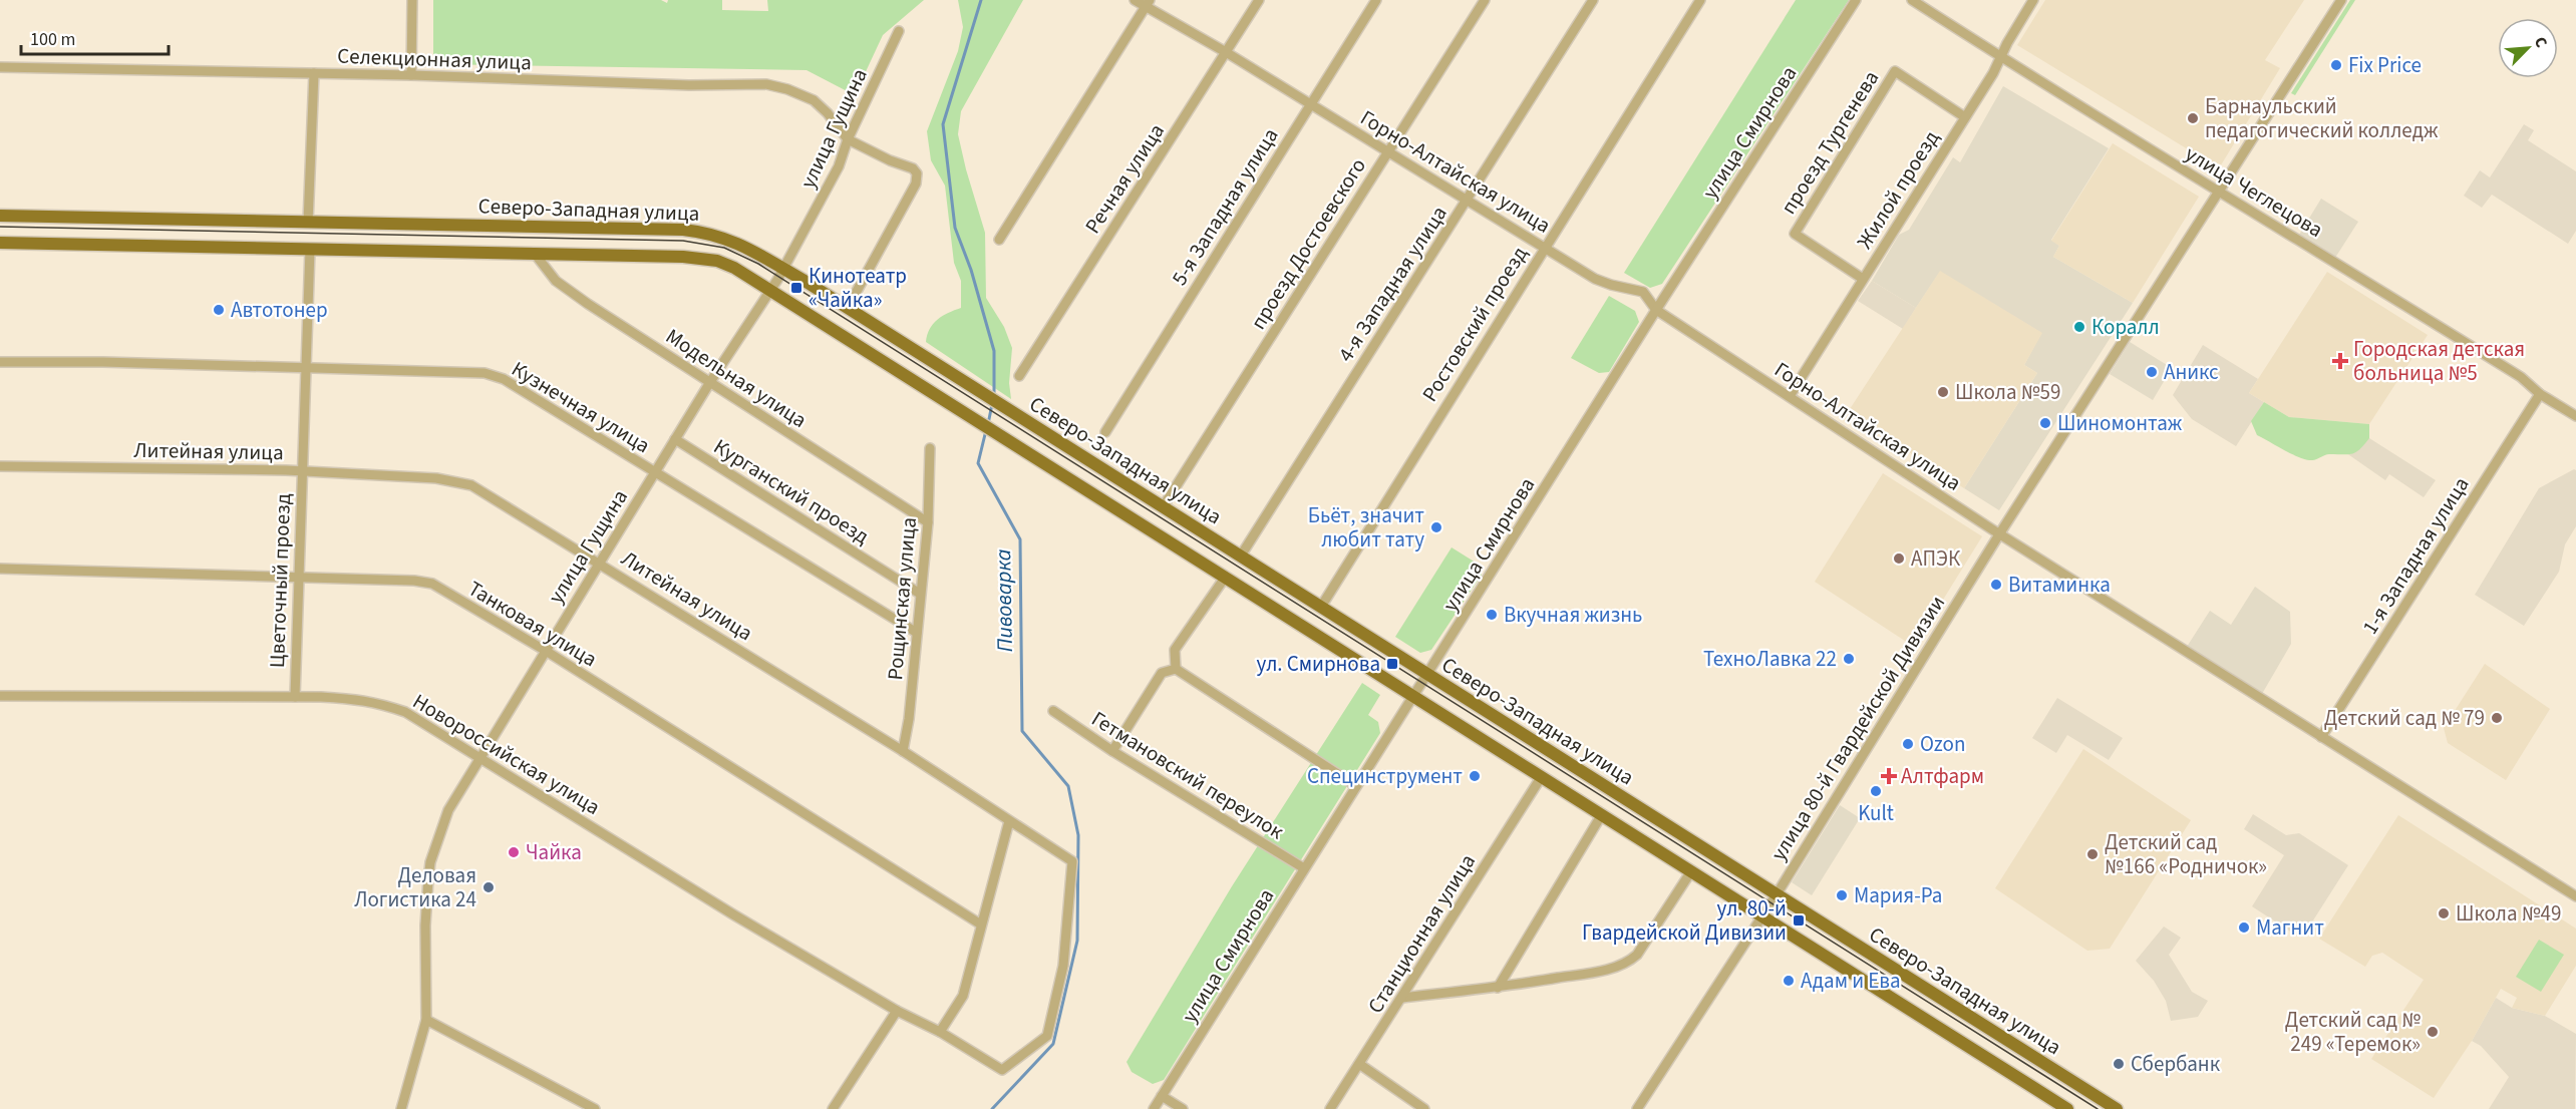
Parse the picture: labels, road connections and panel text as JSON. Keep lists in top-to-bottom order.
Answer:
{
  "streets": {
    "main road": ["Северо-Западная улица"],
    "street": [
      "Селекционная улица",
      "улица Гущина",
      "улица Смирнова",
      "проезд Тургенева",
      "Горно-Алтайская улица",
      "Речная улица",
      "Жилой проезд",
      "улица Чеглецова",
      "5-я Западная улица",
      "проезд Достоевского",
      "4-я Западная улица",
      "Ростовский проезд",
      "Модельная улица",
      "Кузнечная улица",
      "Литейная улица",
      "Курганский проезд",
      "1-я Западная улица",
      "Цветочный проезд",
      "Рощинская улица",
      "Танковая улица",
      "улица 80-й Гвардейской Дивизии",
      "Новороссийская улица",
      "Гетмановский переулок",
      "Станционная улица"
    ]
  },
  "crossings": [
    ["Селекционная улица", "улица Гущина"],
    ["улица Гущина", "Северо-Западная улица"],
    ["улица Гущина", "Модельная улица"],
    ["улица Гущина", "Кузнечная улица"],
    ["улица Гущина", "Литейная улица"],
    ["улица Гущина", "Курганский проезд"],
    ["улица Гущина", "Танковая улица"],
    ["улица Гущина", "Новороссийская улица"],
    ["улица Смирнова", "Горно-Алтайская улица"],
    ["улица Смирнова", "Северо-Западная улица"],
    ["улица Смирнова", "Гетмановский переулок"],
    ["проезд Тургенева", "Жилой проезд"],
    ["Горно-Алтайская улица", "Речная улица"],
    ["Горно-Алтайская улица", "Жилой проезд"],
    ["Горно-Алтайская улица", "5-я Западная улица"],
    ["Горно-Алтайская улица", "проезд Достоевского"],
    ["Горно-Алтайская улица", "4-я Западная улица"],
    ["Горно-Алтайская улица", "Ростовский проезд"],
    ["Горно-Алтайская улица", "1-я Западная улица"],
    ["Горно-Алтайская улица", "улица 80-й Гвардейской Дивизии"],
    ["Жилой проезд", "улица Чеглецова"],
    ["улица Чеглецова", "1-я Западная улица"],
    ["улица Чеглецова", "улица 80-й Гвардейской Дивизии"],
    ["Северо-Западная улица", "проезд Достоевского"],
    ["Северо-Западная улица", "4-я Западная улица"],
    ["Северо-Западная улица", "Ростовский проезд"],
    ["Северо-Западная улица", "Модельная улица"],
    ["Северо-Западная улица", "Цветочный проезд"],
    ["Северо-Западная улица", "улица 80-й Гвардейской Дивизии"],
    ["Северо-Западная улица", "Станционная улица"],
    ["Модельная улица", "Рощинская улица"],
    ["Кузнечная улица", "Цветочный проезд"],
    ["Кузнечная улица", "Рощинская улица"],
    ["Литейная улица", "Цветочный проезд"],
    ["Литейная улица", "Рощинская улица"],
    ["Литейная улица", "Новороссийская улица"],
    ["Курганский проезд", "Рощинская улица"],
    ["Цветочный проезд", "Танковая улица"],
    ["Цветочный проезд", "Новороссийская улица"]
  ],
  "water": ["Пивоварка"],
  "places": {
    "other": [
      "Fix Price",
      "Барнаульский педагогический колледж",
      "Автотонер",
      "Коралл",
      "Аникс",
      "Школа №59",
      "Шиномонтаж",
      "Бьёт, значит любит тату",
      "АПЭК",
      "Витаминка",
      "Вкучная жизнь",
      "ТехноЛавка 22",
      "Детский сад № 79",
      "Ozon",
      "Специнструмент",
      "Kult",
      "Чайка",
      "Детский сад №166 «Родничок»",
      "Деловая Логистика 24",
      "Мария-Ра",
      "Школа №49",
      "Магнит",
      "Адам и Ева",
      "Детский сад № 249 «Теремок»",
      "Сбербанк"
    ],
    "transit": ["Кинотеатр «Чайка»", "ул. Смирнова", "ул. 80-й Гвардейской Дивизии"],
    "health": ["Городская детская больница №5", "Алтфарм"]
  },
  "scale_bar": "100 m",
  "north": "top right"
}
